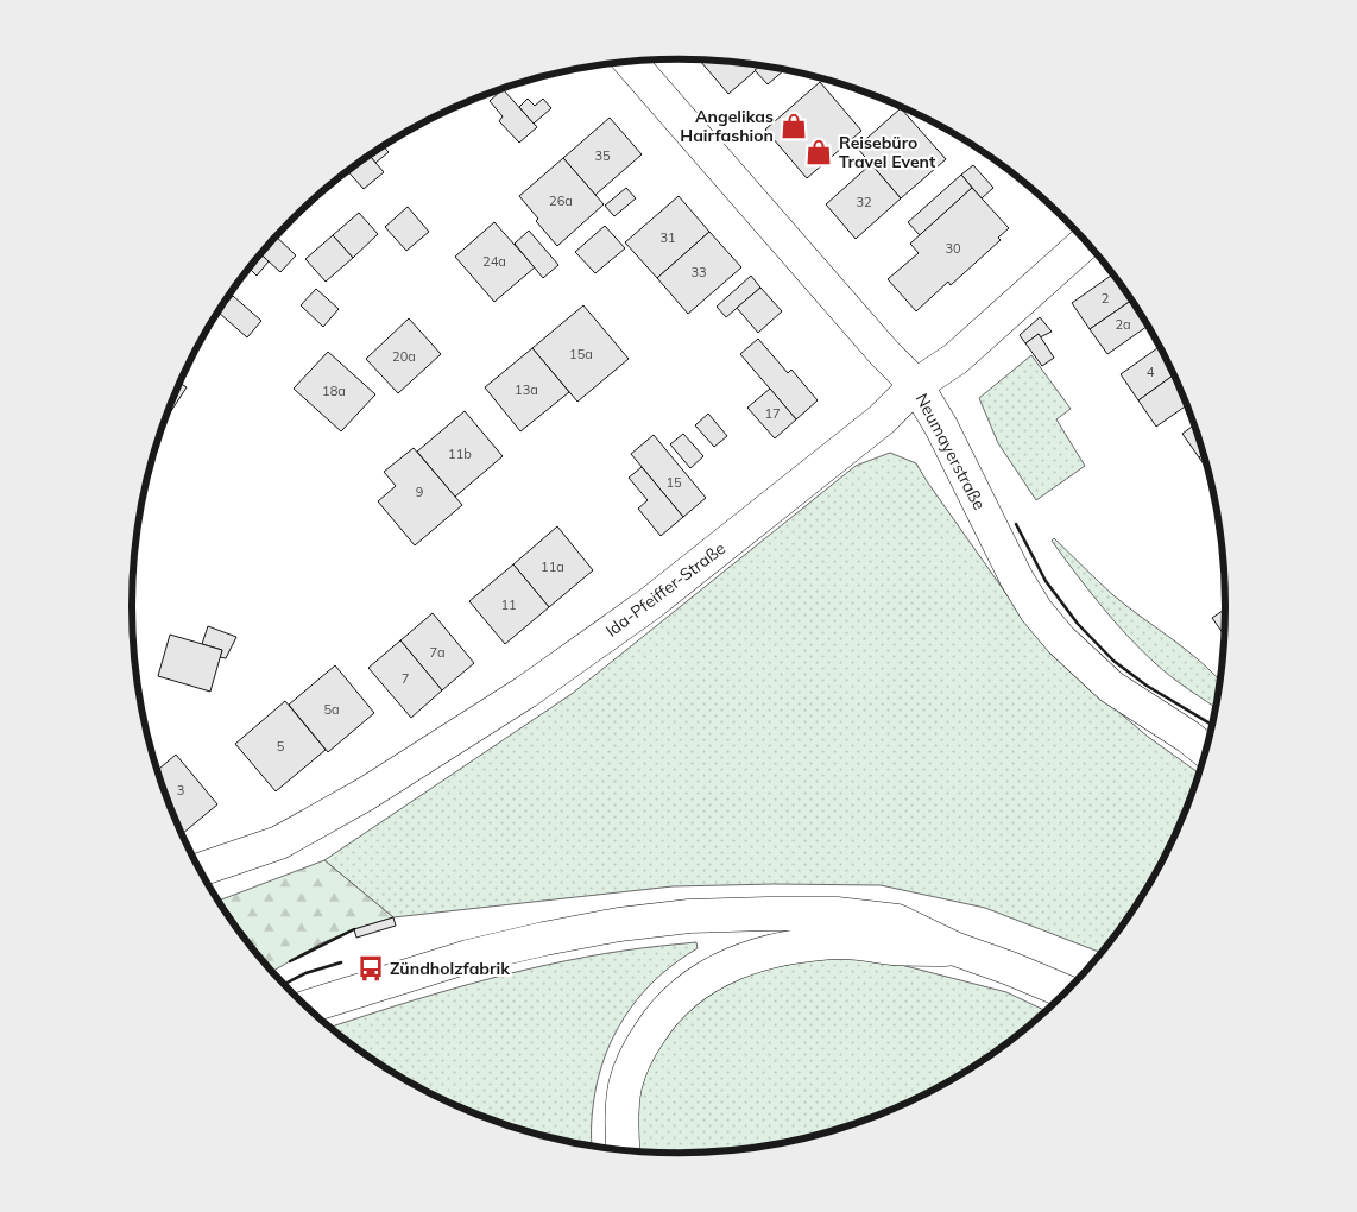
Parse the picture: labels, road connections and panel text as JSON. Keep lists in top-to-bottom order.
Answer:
{
  "streets": {
    "main road": ["Neumayerstraße", "Ida-Pfeiffer-Straße"]
  },
  "crossings": [
    ["Neumayerstraße", "Ida-Pfeiffer-Straße"]
  ],
  "places": {
    "shop": ["Angelikas Hairfashion", "Reisebüro Travel Event"],
    "bus stop": ["Zündholzfabrik"]
  },
  "house_numbers": [
    "35",
    "26a",
    "32",
    "31",
    "30",
    "24a",
    "33",
    "2",
    "2a",
    "15a",
    "20a",
    "4",
    "13a",
    "18a",
    "17",
    "11b",
    "15",
    "9",
    "11a",
    "11",
    "7a",
    "7",
    "5a",
    "5",
    "3"
  ]
}
